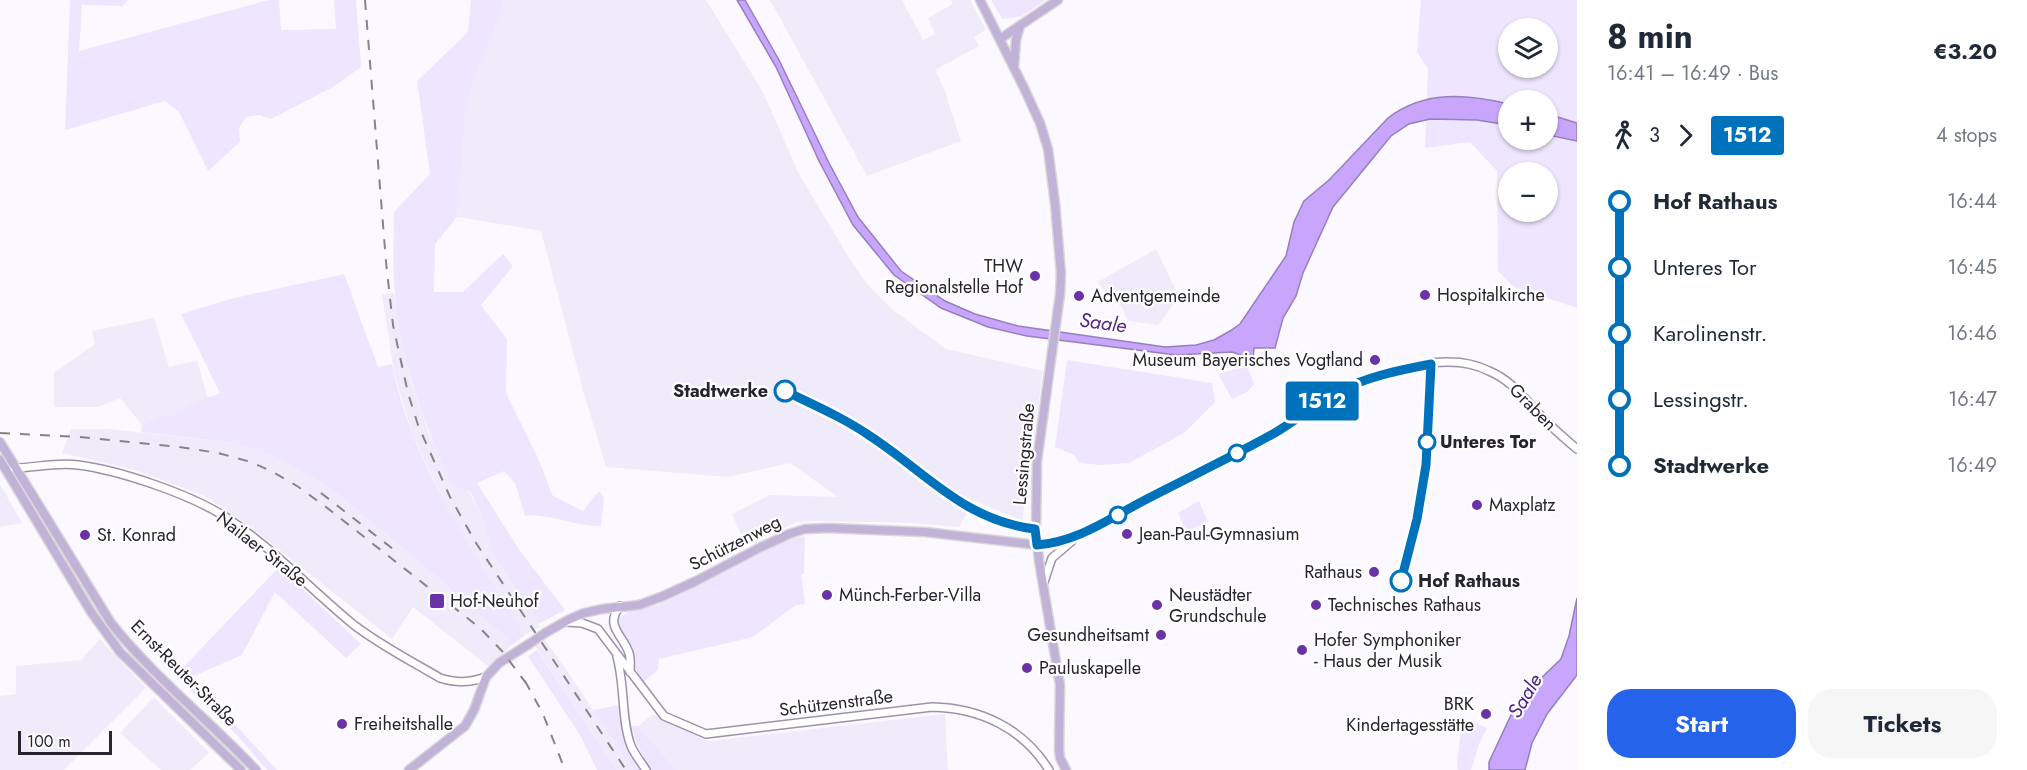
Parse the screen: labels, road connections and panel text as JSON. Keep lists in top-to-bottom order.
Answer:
{
  "streets": {
    "main road": ["Lessingstraße", "Schützenweg", "Ernst-Reuter-Straße"],
    "street": ["Graben", "Nailaer Straße", "Schützenstraße"]
  },
  "crossings": [
    ["Lessingstraße", "Schützenweg"],
    ["Schützenweg", "Schützenstraße"],
    ["Nailaer Straße", "Ernst-Reuter-Straße"]
  ],
  "water": ["Saale"],
  "places": {
    "other": [
      "THW Regionalstelle Hof",
      "Hospitalkirche",
      "Adventgemeinde",
      "Museum Bayerisches Vogtland",
      "Stadtwerke",
      "Unteres Tor",
      "Maxplatz",
      "Jean-Paul-Gymnasium",
      "St. Konrad",
      "Rathaus",
      "Hof Rathaus",
      "Münch-Ferber-Villa",
      "Neustädter Grundschule",
      "Technisches Rathaus",
      "Gesundheitsamt",
      "Hofer Symphoniker - Haus der Musik",
      "Pauluskapelle",
      "BRK Kindertagesstätte",
      "Freiheitshalle"
    ],
    "transit": ["Hof-Neuhof"]
  },
  "lines": ["bus line 1512"],
  "scale_bar": "100 m",
  "page": {
    "on_map": "1512",
    "heading": ["8 min", "16:41 – 16:49 · Bus", "€3.20"],
    "map_buttons": ["+", "−"],
    "legs": ["3", "1512", "4 stops"],
    "list": [
      {
        "name": "Hof Rathaus",
        "value": "16:44"
      },
      {
        "name": "Unteres Tor",
        "value": "16:45"
      },
      {
        "name": "Karolinenstr.",
        "value": "16:46"
      },
      {
        "name": "Lessingstr.",
        "value": "16:47"
      },
      {
        "name": "Stadtwerke",
        "value": "16:49"
      }
    ],
    "buttons": ["Start", "Tickets"],
    "scale": "100 m"
  }
}
